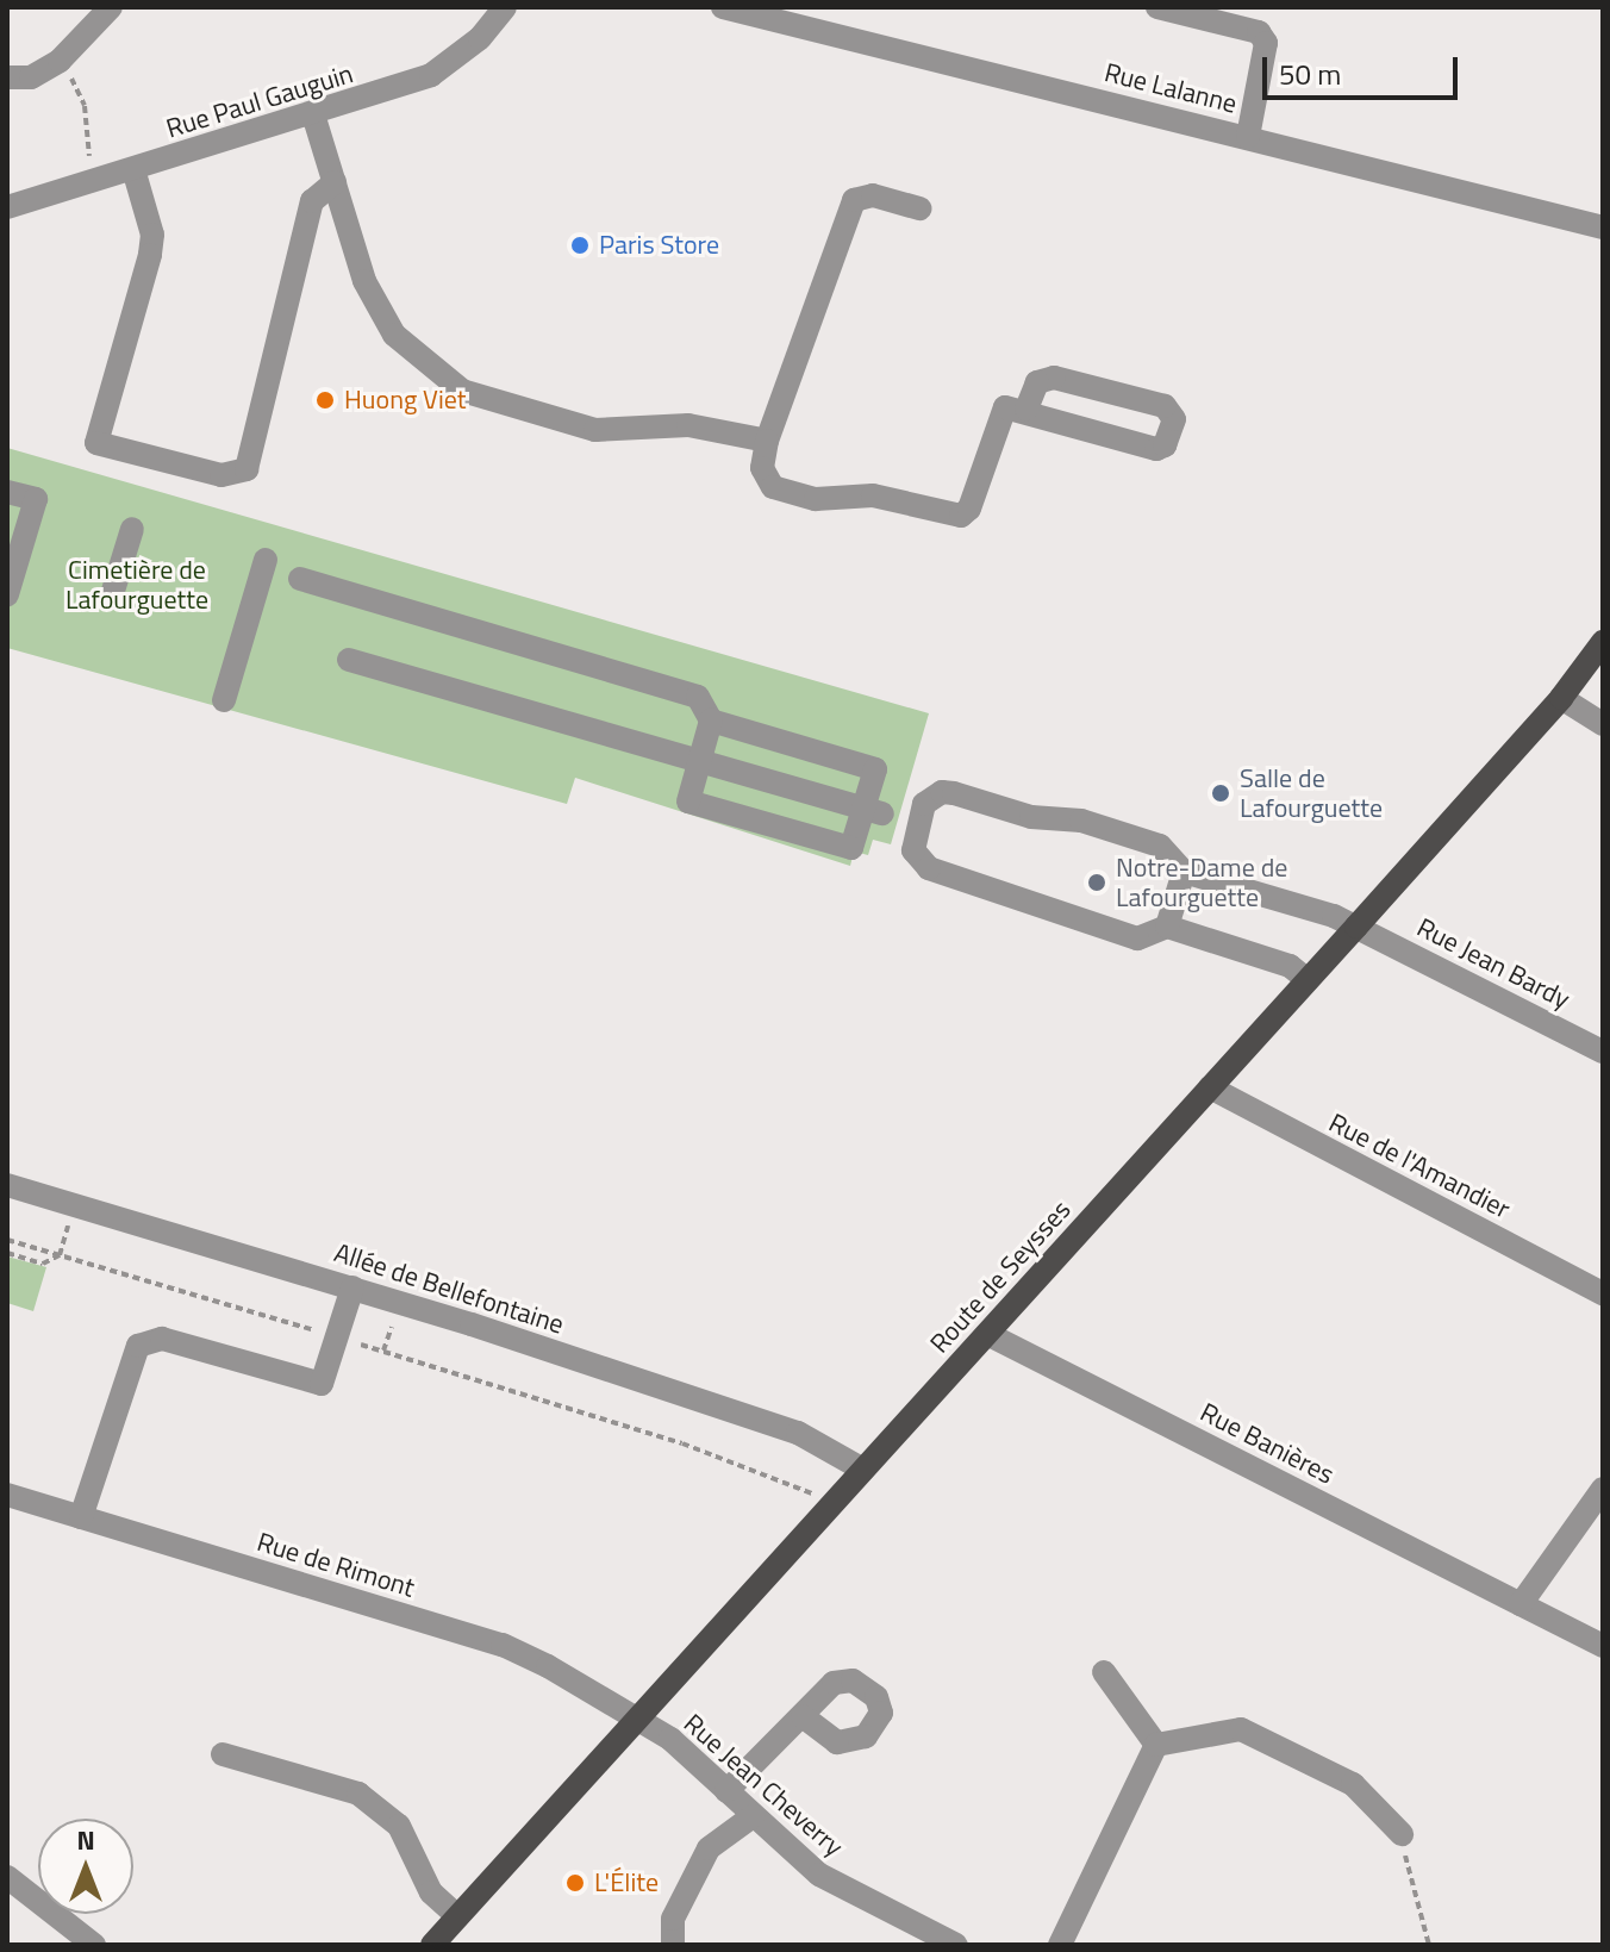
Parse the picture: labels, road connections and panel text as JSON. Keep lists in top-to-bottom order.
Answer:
{
  "streets": {
    "main road": ["Route de Seysses"],
    "street": [
      "Rue Lalanne",
      "Rue Paul Gauguin",
      "Rue Jean Bardy",
      "Rue de l'Amandier",
      "Allée de Bellefontaine",
      "Rue Banières",
      "Rue de Rimont",
      "Rue Jean Cheverry"
    ]
  },
  "crossings": [
    ["Rue Jean Bardy", "Route de Seysses"],
    ["Rue de l'Amandier", "Route de Seysses"],
    ["Route de Seysses", "Allée de Bellefontaine"],
    ["Route de Seysses", "Rue Banières"],
    ["Route de Seysses", "Rue de Rimont"],
    ["Route de Seysses", "Rue Jean Cheverry"],
    ["Rue de Rimont", "Rue Jean Cheverry"]
  ],
  "parks": ["Cimetière de Lafourguette"],
  "places": [
    "Paris Store",
    "Huong Viet",
    "Salle de Lafourguette",
    "Notre-Dame de Lafourguette",
    "L'Élite"
  ],
  "scale_bar": "50 m",
  "north": "top"
}
